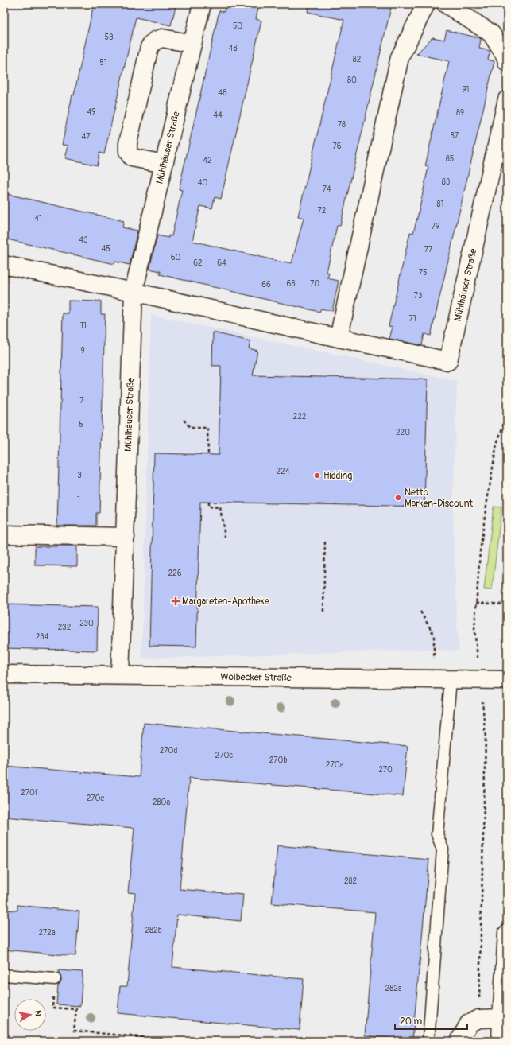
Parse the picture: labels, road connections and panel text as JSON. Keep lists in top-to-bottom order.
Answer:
{
  "streets": {
    "street": ["Mühlhäuser Straße", "Wolbecker Straße"]
  },
  "crossings": [
    ["Mühlhäuser Straße", "Wolbecker Straße"]
  ],
  "places": {
    "other": ["Hidding", "Netto Marken-Discount"],
    "health": ["Margareten-Apotheke"]
  },
  "house_numbers": [
    "50",
    "53",
    "48",
    "82",
    "51",
    "80",
    "91",
    "46",
    "49",
    "89",
    "44",
    "78",
    "87",
    "47",
    "76",
    "85",
    "42",
    "83",
    "40",
    "74",
    "81",
    "72",
    "41",
    "79",
    "43",
    "45",
    "77",
    "60",
    "62",
    "64",
    "75",
    "68",
    "70",
    "66",
    "73",
    "71",
    "11",
    "9",
    "7",
    "222",
    "5",
    "220",
    "224",
    "3",
    "1",
    "226",
    "230",
    "232",
    "234",
    "270d",
    "270c",
    "270b",
    "270a",
    "270",
    "270f",
    "270e",
    "280a",
    "282",
    "282b",
    "272a",
    "282a"
  ],
  "scale_bar": "20 m",
  "north": "right"
}
